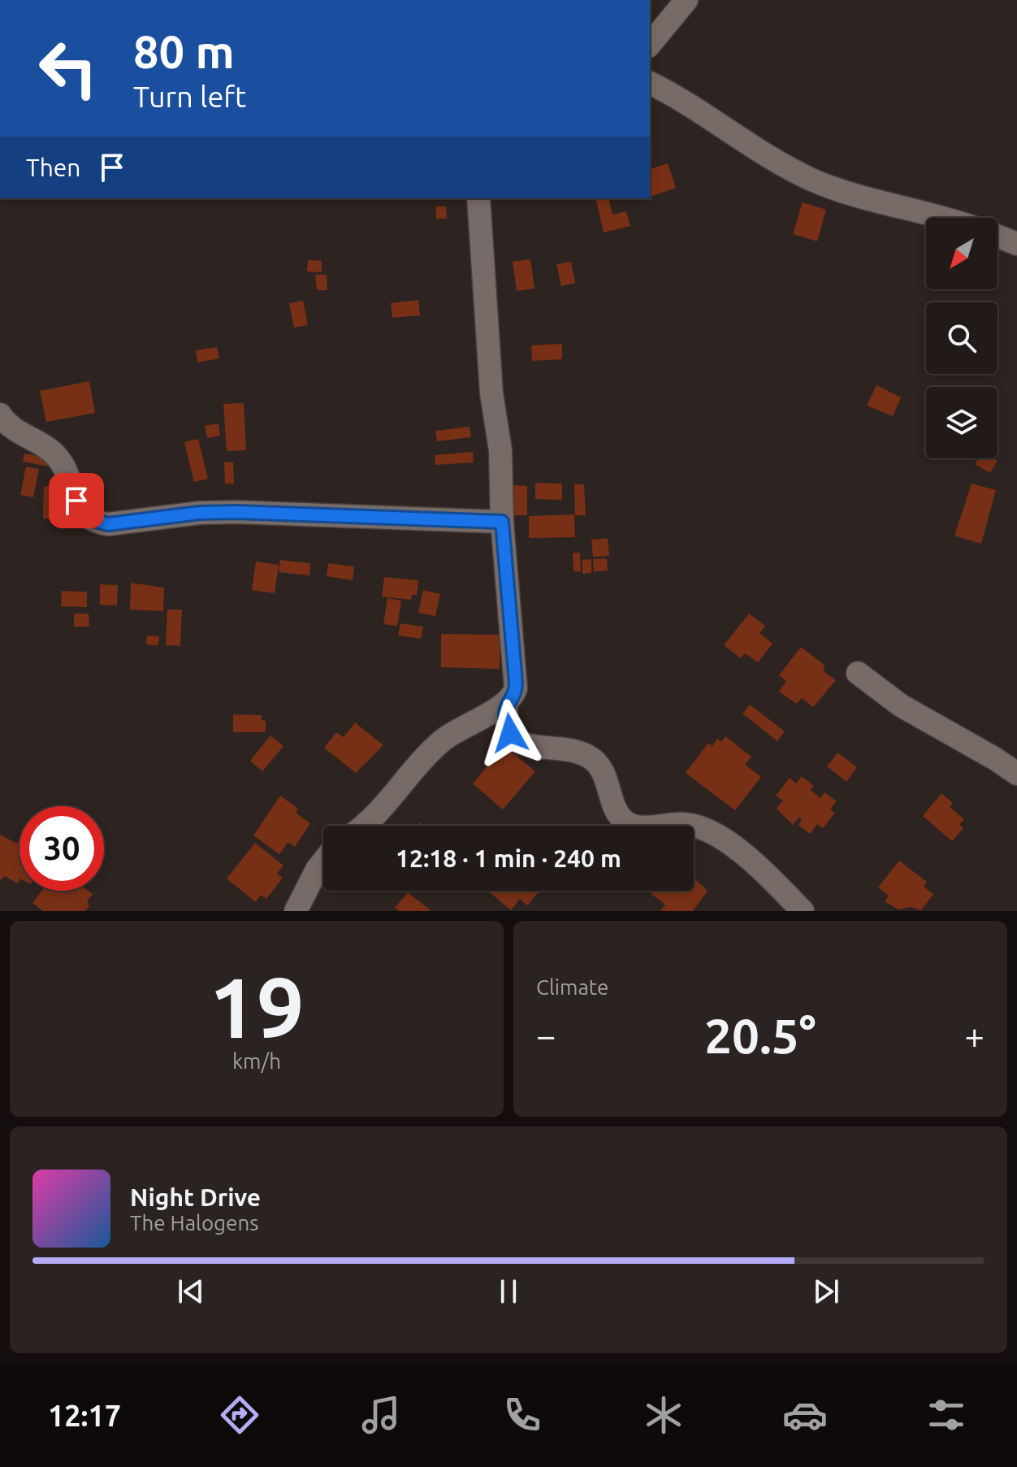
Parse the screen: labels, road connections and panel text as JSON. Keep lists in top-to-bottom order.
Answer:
{
  "north": "bottom left",
  "page": {
    "turn": ["80 m", "Turn left"],
    "then": "Then",
    "limit": "30",
    "trip": "12:18 · 1 min · 240 m",
    "tile": [
      ["19", "km/h"],
      "Climate"
    ],
    "heat": ["−", "20.5°", "+"],
    "song": ["Night Drive", "The Halogens"],
    "tabs": "12:17"
  }
}
